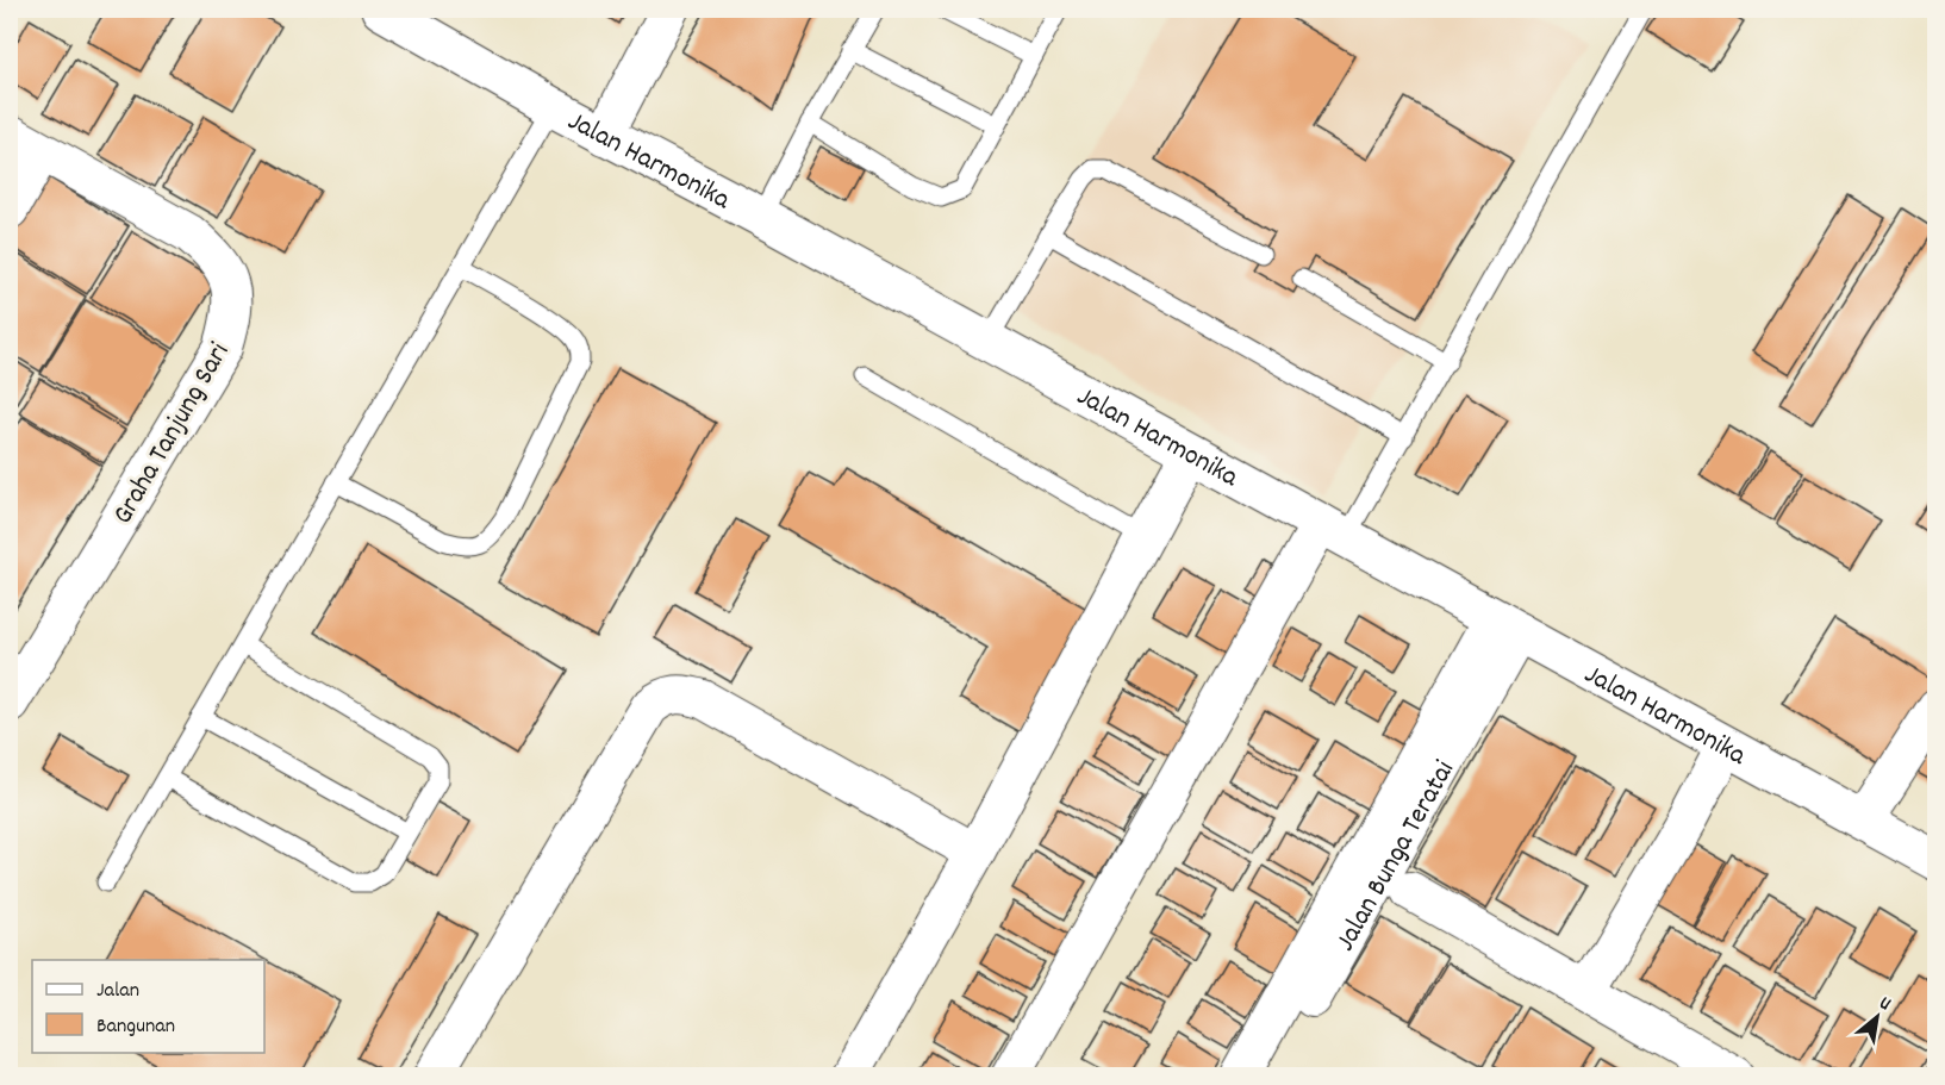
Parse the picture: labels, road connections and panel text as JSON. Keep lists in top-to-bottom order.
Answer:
{
  "streets": {
    "street": ["Jalan Harmonika", "Graha Tanjung Sari", "Jalan Bunga Teratai"]
  },
  "crossings": [
    ["Jalan Harmonika", "Jalan Bunga Teratai"]
  ],
  "legend": ["Jalan", "Bangunan"],
  "north": "top right"
}
